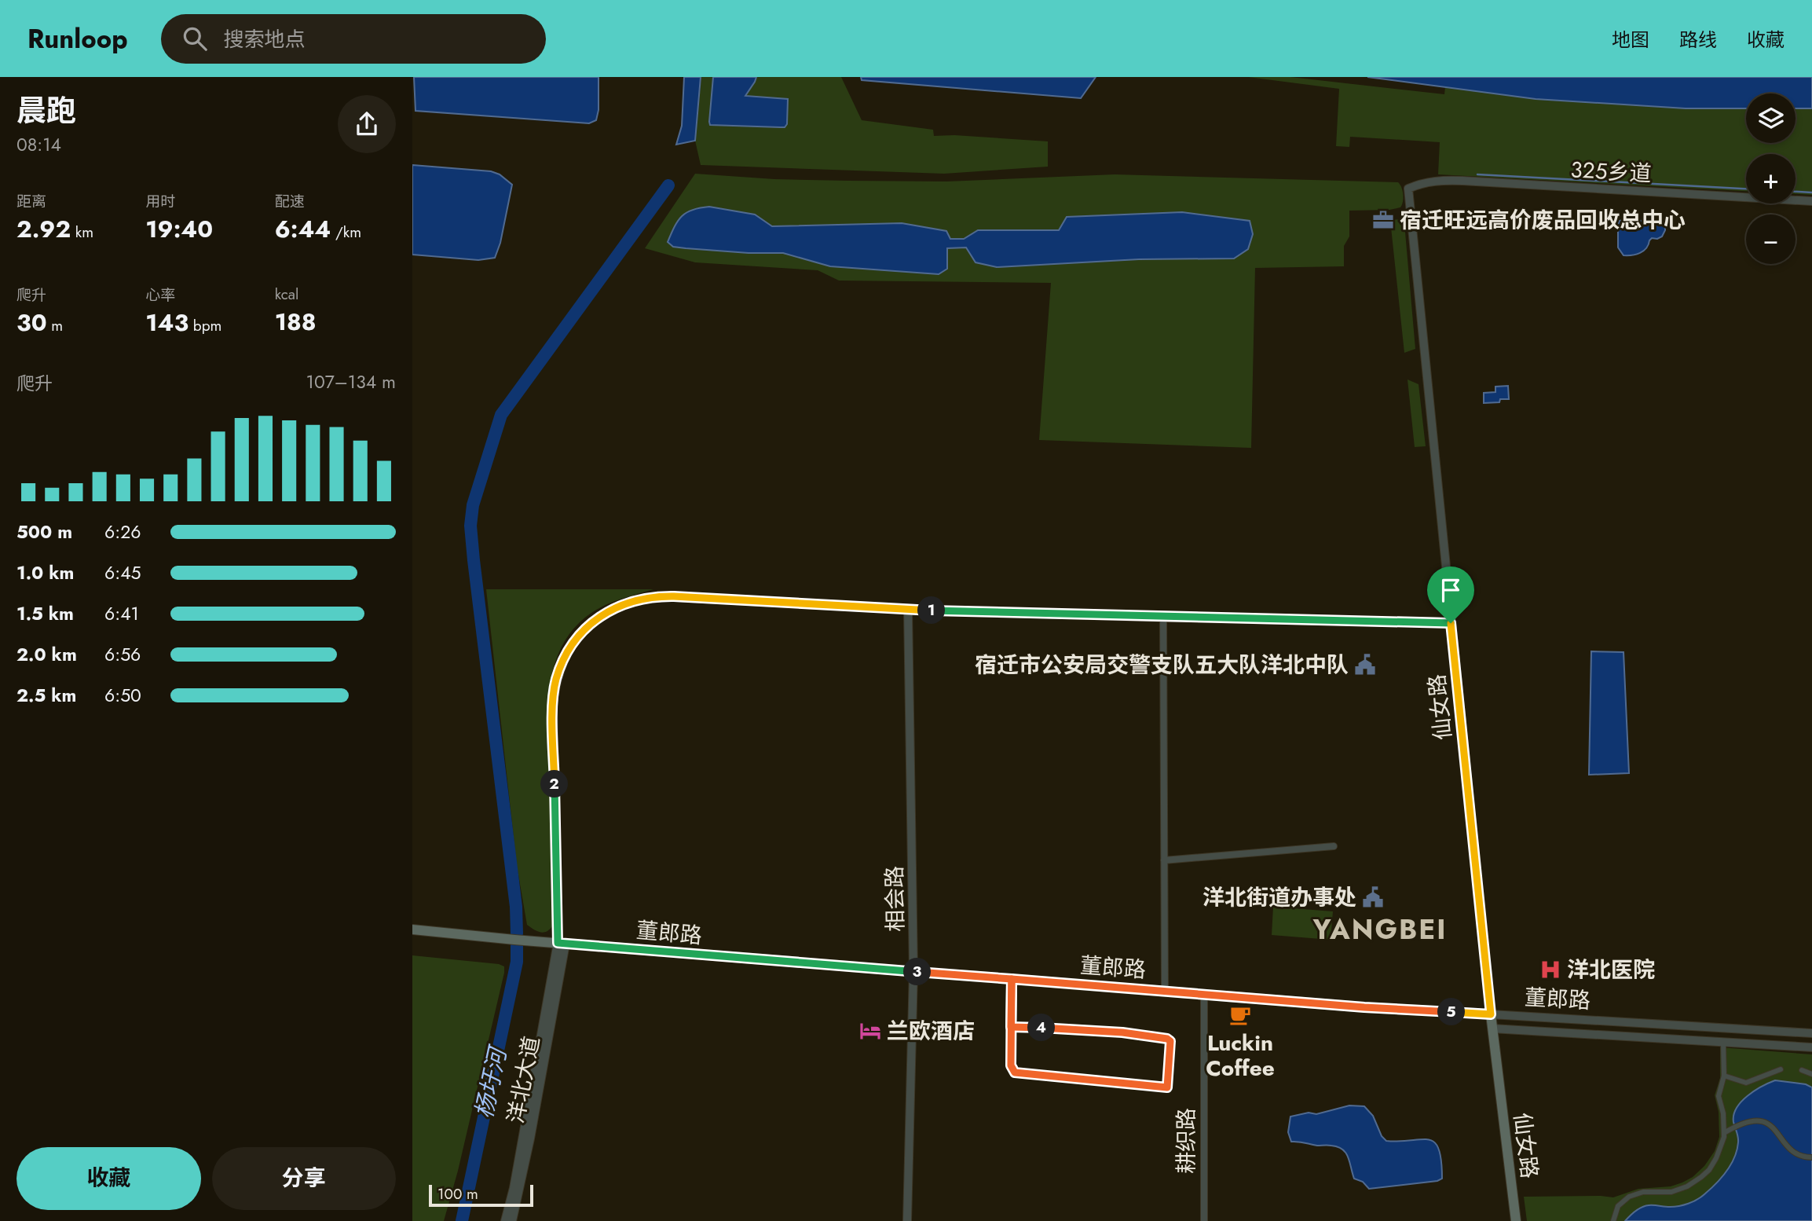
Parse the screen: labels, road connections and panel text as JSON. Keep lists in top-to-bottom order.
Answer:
{
  "streets": {
    "main road": ["仙女路", "董郎路"],
    "street": [
      "325乡道",
      "相会路",
      "洋北大道",
      "耕织路"
    ]
  },
  "crossings": [
    ["325乡道", "仙女路"],
    ["仙女路", "董郎路"],
    ["相会路", "董郎路"],
    ["董郎路", "洋北大道"],
    ["董郎路", "耕织路"]
  ],
  "districts": ["YANGBEI"],
  "water": ["杨圩河"],
  "places": {
    "office": ["宿迁旺远高价废品回收总中心"],
    "public building": ["宿迁市公安局交警支队五大队洋北中队", "洋北街道办事处"],
    "hospital": ["洋北医院"],
    "cafe": ["Luckin Coffee"],
    "hotel": ["兰欧酒店"]
  },
  "scale_bar": "100 m",
  "page": {
    "header": "Runloop",
    "search": "搜索地点",
    "nav": ["地图", "路线", "收藏"],
    "heading": ["晨跑", "08:14"],
    "map_buttons": ["+", "−"],
    "stats": [
      ["距离", "2.92 km"],
      ["用时", "19:40"],
      ["配速", "6:44 /km"],
      ["爬升", "30 m"],
      ["心率", "143 bpm"],
      ["kcal", "188"]
    ],
    "chart": ["爬升", "107–134 m"],
    "list": [
      {
        "name": "500 m",
        "note": "6:26"
      },
      {
        "name": "1.0 km",
        "note": "6:45"
      },
      {
        "name": "1.5 km",
        "note": "6:41"
      },
      {
        "name": "2.0 km",
        "note": "6:56"
      },
      {
        "name": "2.5 km",
        "note": "6:50"
      }
    ],
    "pins": [
      "1",
      "2",
      "3",
      "5",
      "4"
    ],
    "buttons": ["收藏", "分享"],
    "scale": "100 m"
  }
}
